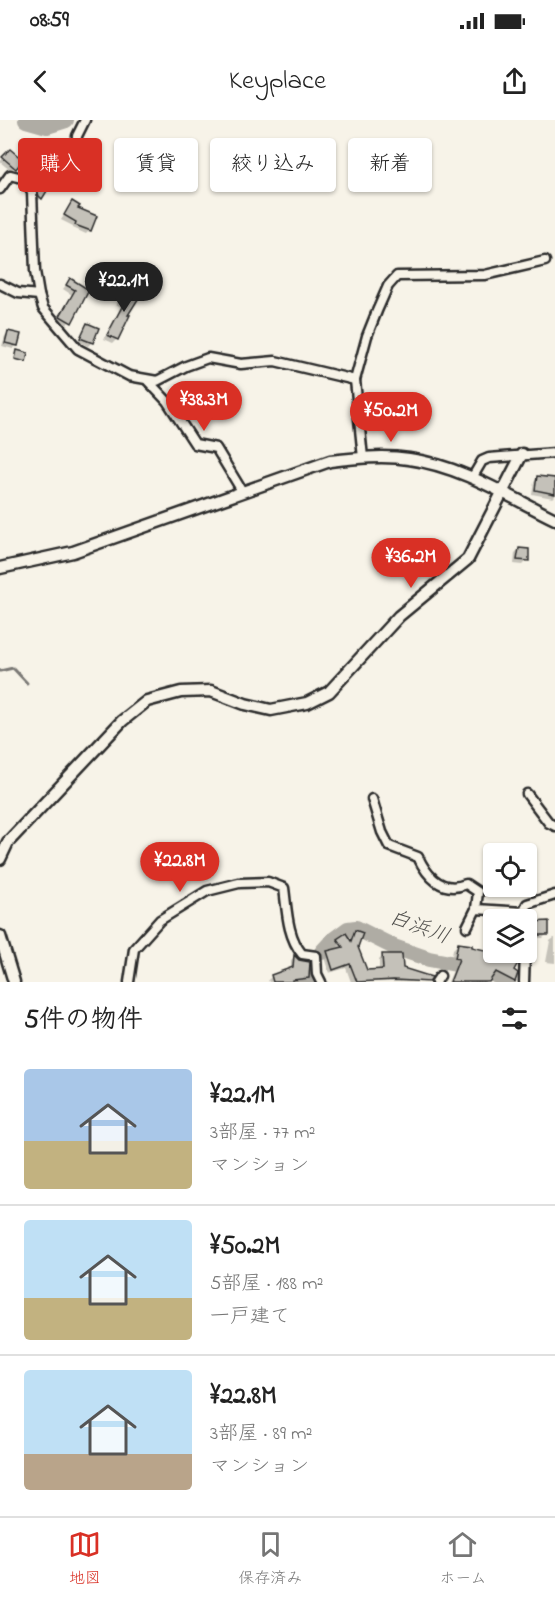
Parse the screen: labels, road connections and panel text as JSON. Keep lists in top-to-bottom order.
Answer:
{
  "water": ["白浜川"],
  "page": {
    "status": "08:59",
    "header": "Keyplace",
    "chip": [
      "購入",
      "賃貸",
      "絞り込み",
      "新着"
    ],
    "price": [
      "¥22.1M",
      "¥38.3M",
      "¥50.2M",
      "¥36.2M",
      "¥22.8M"
    ],
    "heading": "5件の物件",
    "list": [
      {
        "name": "¥22.1M",
        "note": "3部屋 · 77 m² · マンション"
      },
      {
        "name": "¥50.2M",
        "note": "5部屋 · 188 m² · 一戸建て"
      },
      {
        "name": "¥22.8M",
        "note": "3部屋 · 89 m² · マンション"
      }
    ],
    "tabs": ["地図", "保存済み", "ホーム"]
  }
}
